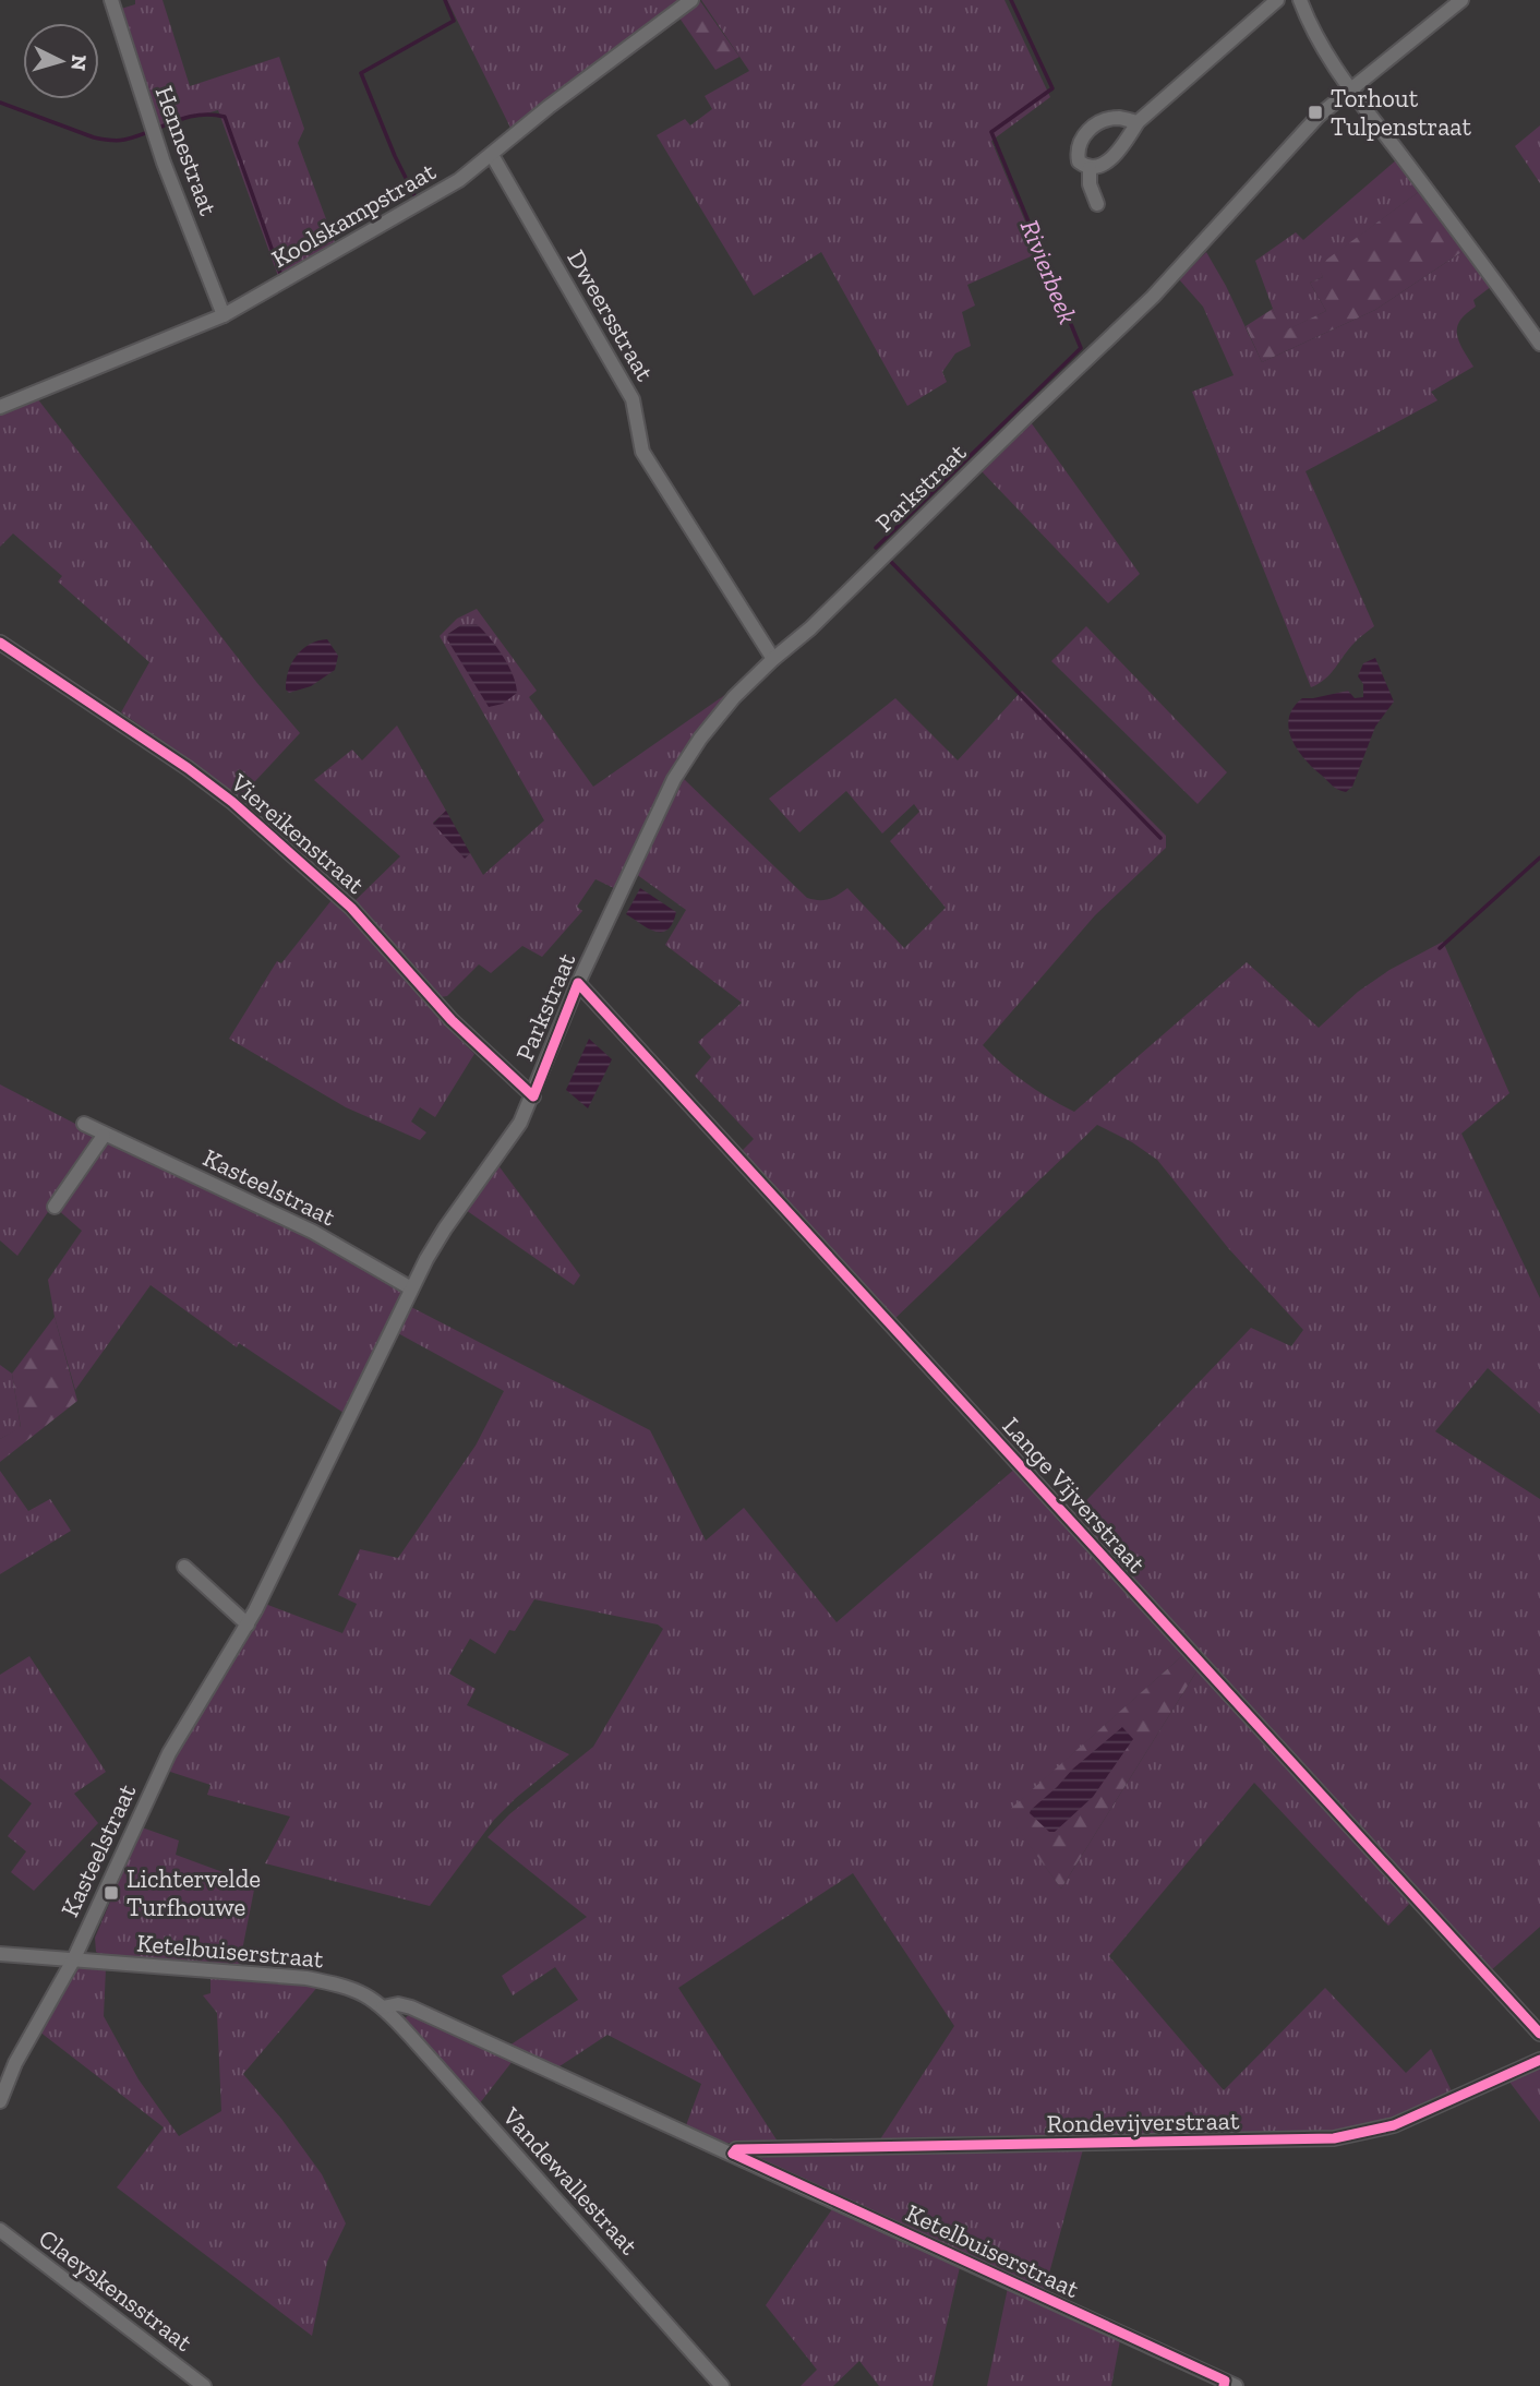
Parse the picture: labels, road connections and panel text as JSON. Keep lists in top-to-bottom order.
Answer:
{
  "streets": {
    "street": [
      "Hennestraat",
      "Koolskampstraat",
      "Dweersstraat",
      "Parkstraat",
      "Viereikenstraat",
      "Kasteelstraat",
      "Lange Vijverstraat",
      "Ketelbuiserstraat",
      "Rondevijverstraat",
      "Vandewallestraat",
      "Claeyskensstraat"
    ]
  },
  "crossings": [
    ["Hennestraat", "Koolskampstraat"],
    ["Koolskampstraat", "Dweersstraat"],
    ["Dweersstraat", "Parkstraat"],
    ["Parkstraat", "Viereikenstraat"],
    ["Parkstraat", "Kasteelstraat"],
    ["Parkstraat", "Lange Vijverstraat"],
    ["Viereikenstraat", "Kasteelstraat"],
    ["Kasteelstraat", "Ketelbuiserstraat"],
    ["Ketelbuiserstraat", "Rondevijverstraat"],
    ["Ketelbuiserstraat", "Vandewallestraat"]
  ],
  "water": ["Rivierbeek"],
  "places": {
    "transit": ["Torhout Tulpenstraat", "Lichtervelde Turfhouwe"]
  },
  "north": "right"
}
